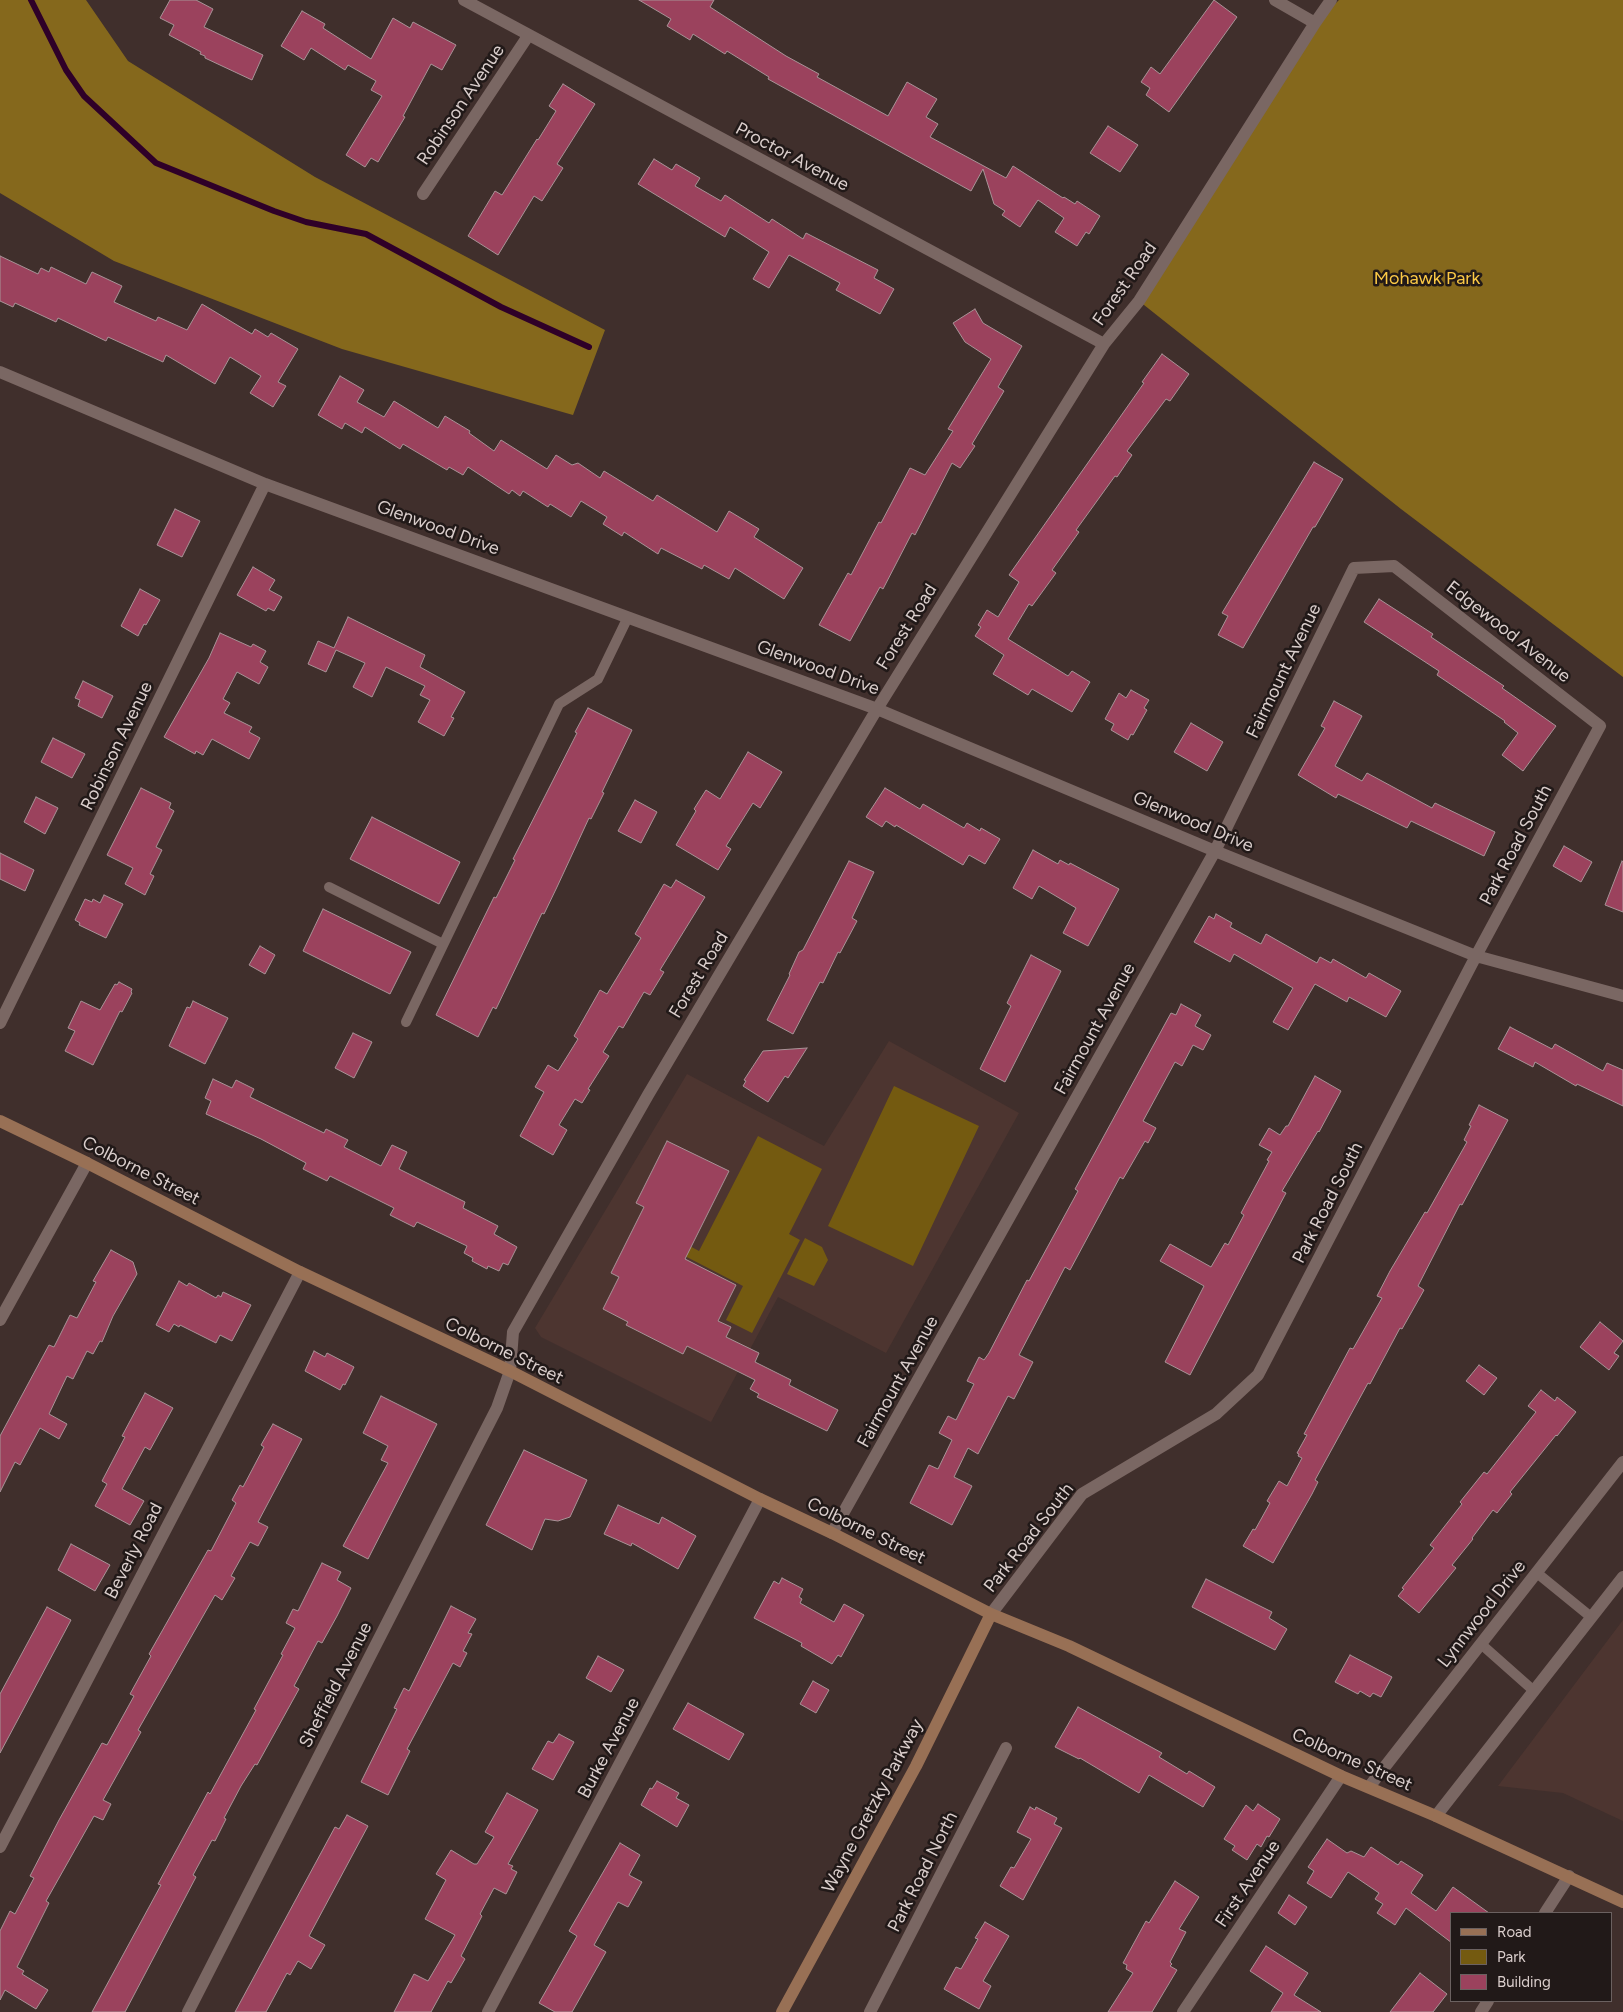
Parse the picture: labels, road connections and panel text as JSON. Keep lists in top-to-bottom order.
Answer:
{
  "streets": {
    "main road": ["Colborne Street", "Wayne Gretzky Parkway"],
    "street": [
      "Robinson Avenue",
      "Proctor Avenue",
      "Forest Road",
      "Glenwood Drive",
      "Edgewood Avenue",
      "Fairmount Avenue",
      "Park Road South",
      "Beverly Road",
      "Lynnwood Drive",
      "Sheffield Avenue",
      "Burke Avenue",
      "Park Road North",
      "First Avenue"
    ]
  },
  "crossings": [
    ["Robinson Avenue", "Proctor Avenue"],
    ["Robinson Avenue", "Glenwood Drive"],
    ["Proctor Avenue", "Forest Road"],
    ["Forest Road", "Glenwood Drive"],
    ["Forest Road", "Colborne Street"],
    ["Forest Road", "Sheffield Avenue"],
    ["Glenwood Drive", "Fairmount Avenue"],
    ["Glenwood Drive", "Park Road South"],
    ["Edgewood Avenue", "Fairmount Avenue"],
    ["Edgewood Avenue", "Park Road South"],
    ["Fairmount Avenue", "Colborne Street"],
    ["Park Road South", "Colborne Street"],
    ["Park Road South", "Wayne Gretzky Parkway"],
    ["Colborne Street", "Beverly Road"],
    ["Colborne Street", "Lynnwood Drive"],
    ["Colborne Street", "Sheffield Avenue"],
    ["Colborne Street", "Burke Avenue"],
    ["Colborne Street", "Wayne Gretzky Parkway"],
    ["Colborne Street", "First Avenue"]
  ],
  "parks": ["Mohawk Park"],
  "legend": ["Road", "Park", "Building"]
}
